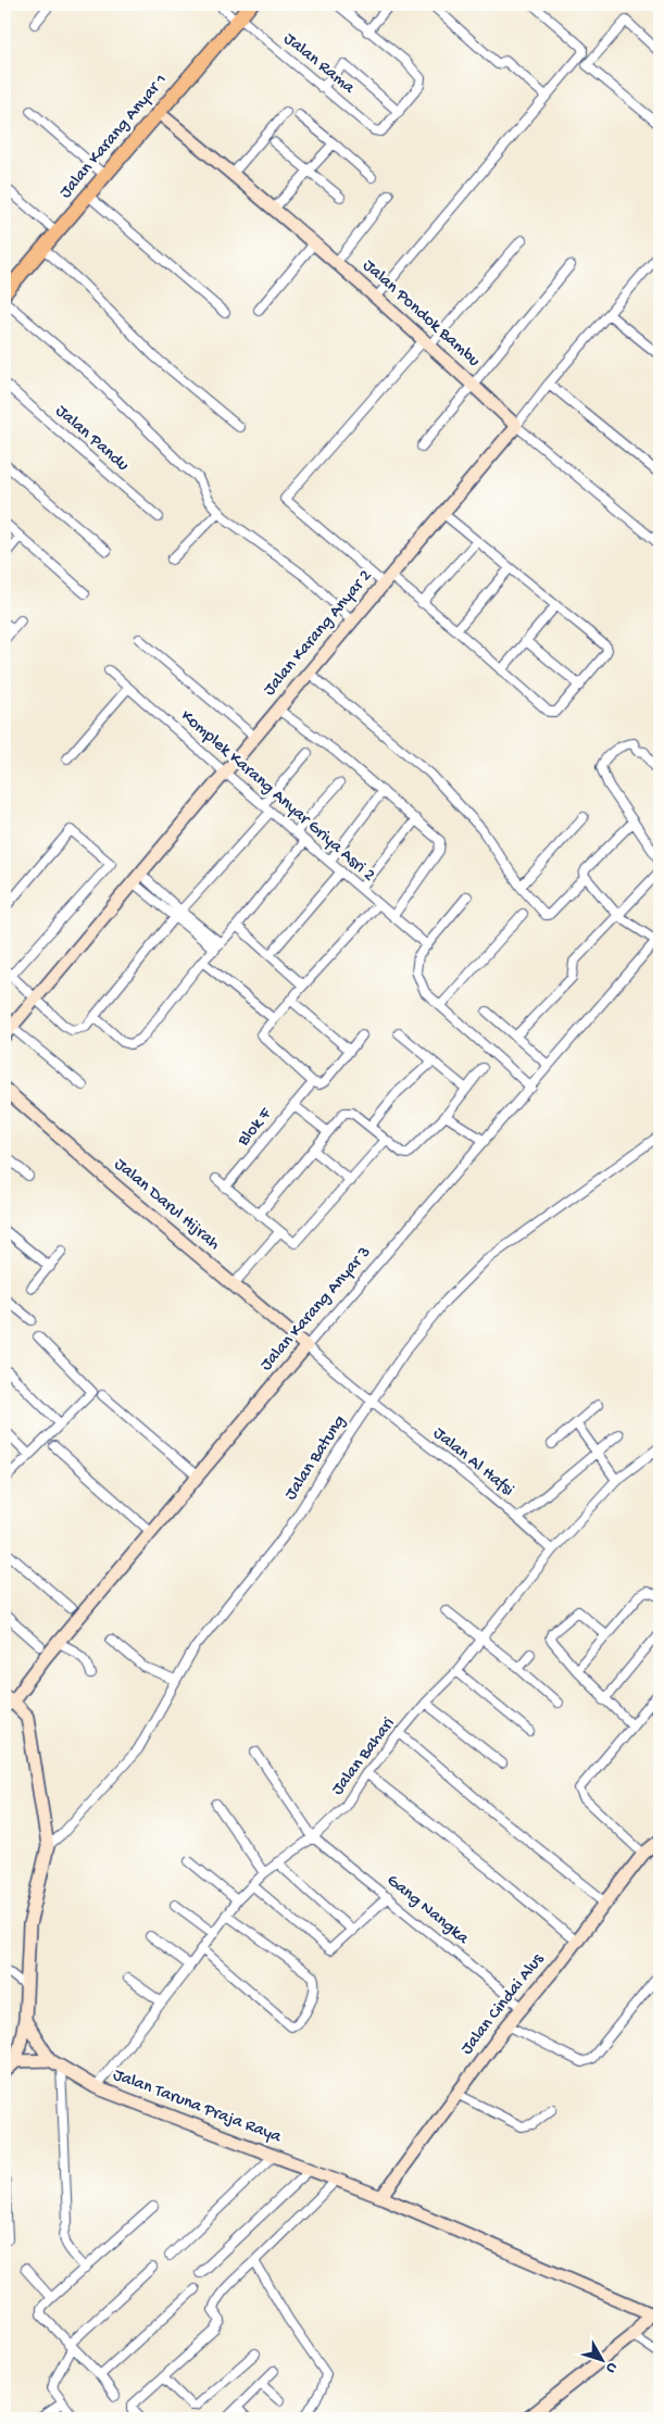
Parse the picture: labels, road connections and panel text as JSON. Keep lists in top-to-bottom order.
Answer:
{
  "streets": {
    "main road": ["Jalan Karang Anyar 1"],
    "street": [
      "Jalan Rama",
      "Jalan Pondok Bambu",
      "Jalan Pandu",
      "Jalan Karang Anyar 2",
      "Komplek Karang Anyar Griya Asri 2",
      "Blok F",
      "Jalan Darul Hijrah",
      "Jalan Karang Anyar 3",
      "Jalan Batung",
      "Jalan Al Hafsi",
      "Jalan Bahari",
      "Gang Nangka",
      "Jalan Cindai Alus",
      "Jalan Taruna Praja Raya"
    ]
  },
  "crossings": [
    ["Jalan Rama", "Jalan Karang Anyar 1"],
    ["Jalan Karang Anyar 1", "Jalan Pondok Bambu"],
    ["Jalan Pondok Bambu", "Jalan Karang Anyar 2"],
    ["Jalan Karang Anyar 2", "Komplek Karang Anyar Griya Asri 2"],
    ["Jalan Darul Hijrah", "Jalan Karang Anyar 3"],
    ["Jalan Darul Hijrah", "Jalan Al Hafsi"],
    ["Jalan Karang Anyar 3", "Jalan Al Hafsi"],
    ["Jalan Batung", "Jalan Al Hafsi"],
    ["Jalan Al Hafsi", "Jalan Bahari"],
    ["Jalan Bahari", "Gang Nangka"],
    ["Jalan Bahari", "Jalan Taruna Praja Raya"],
    ["Gang Nangka", "Jalan Cindai Alus"],
    ["Jalan Cindai Alus", "Jalan Taruna Praja Raya"]
  ],
  "north": "bottom right"
}
